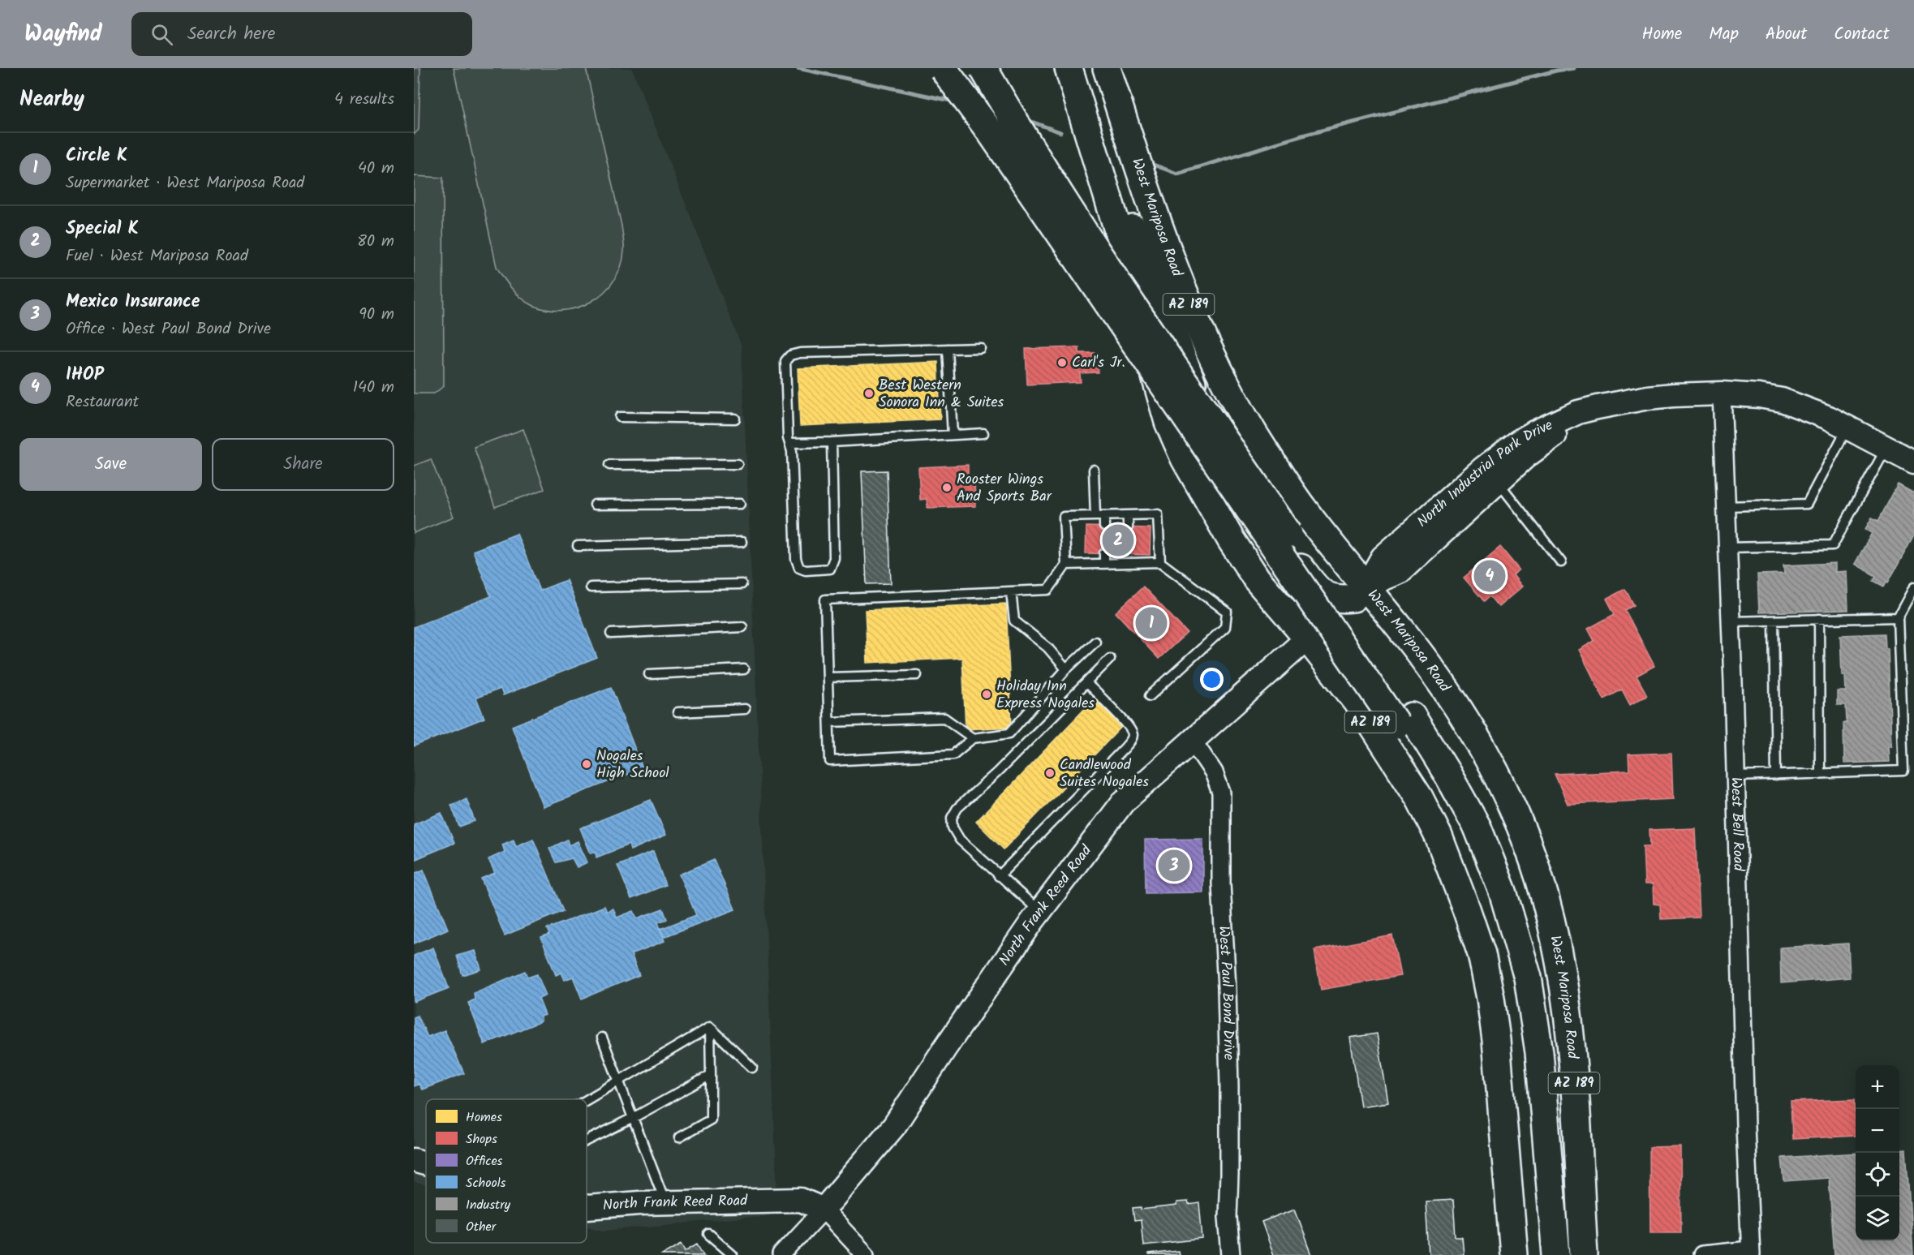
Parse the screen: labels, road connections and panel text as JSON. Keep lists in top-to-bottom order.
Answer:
{
  "streets": {
    "highway": ["West Mariposa Road", "AZ 189"],
    "street": [
      "North Industrial Park Drive",
      "West Bell Road",
      "North Frank Reed Road",
      "West Paul Bond Drive"
    ]
  },
  "crossings": [
    ["West Mariposa Road", "North Industrial Park Drive"],
    ["AZ 189", "North Industrial Park Drive"],
    ["AZ 189", "North Frank Reed Road"],
    ["North Industrial Park Drive", "West Bell Road"],
    ["North Industrial Park Drive", "North Frank Reed Road"],
    ["North Frank Reed Road", "West Paul Bond Drive"]
  ],
  "places": [
    "Carl's Jr.",
    "Best Western Sonora Inn & Suites",
    "Rooster Wings And Sports Bar",
    "Holiday Inn Express Nogales",
    "Nogales High School",
    "Candlewood Suites Nogales"
  ],
  "legend": [
    "Homes",
    "Shops",
    "Offices",
    "Schools",
    "Industry",
    "Other"
  ],
  "page": {
    "header": "Wayfind",
    "search": "Search here",
    "nav": [
      "Home",
      "Map",
      "About",
      "Contact"
    ],
    "heading": ["Nearby", "4 results"],
    "list": [
      {
        "mark": "1",
        "name": "Circle K",
        "note": "Supermarket · West Mariposa Road",
        "value": "40 m"
      },
      {
        "mark": "2",
        "name": "Special K",
        "note": "Fuel · West Mariposa Road",
        "value": "80 m"
      },
      {
        "mark": "3",
        "name": "Mexico Insurance",
        "note": "Office · West Paul Bond Drive",
        "value": "90 m"
      },
      {
        "mark": "4",
        "name": "IHOP",
        "note": "Restaurant",
        "value": "140 m"
      }
    ],
    "buttons": ["Save", "Share"],
    "pins": [
      "2",
      "4",
      "1",
      "3"
    ],
    "map_buttons": ["+", "−"]
  }
}
